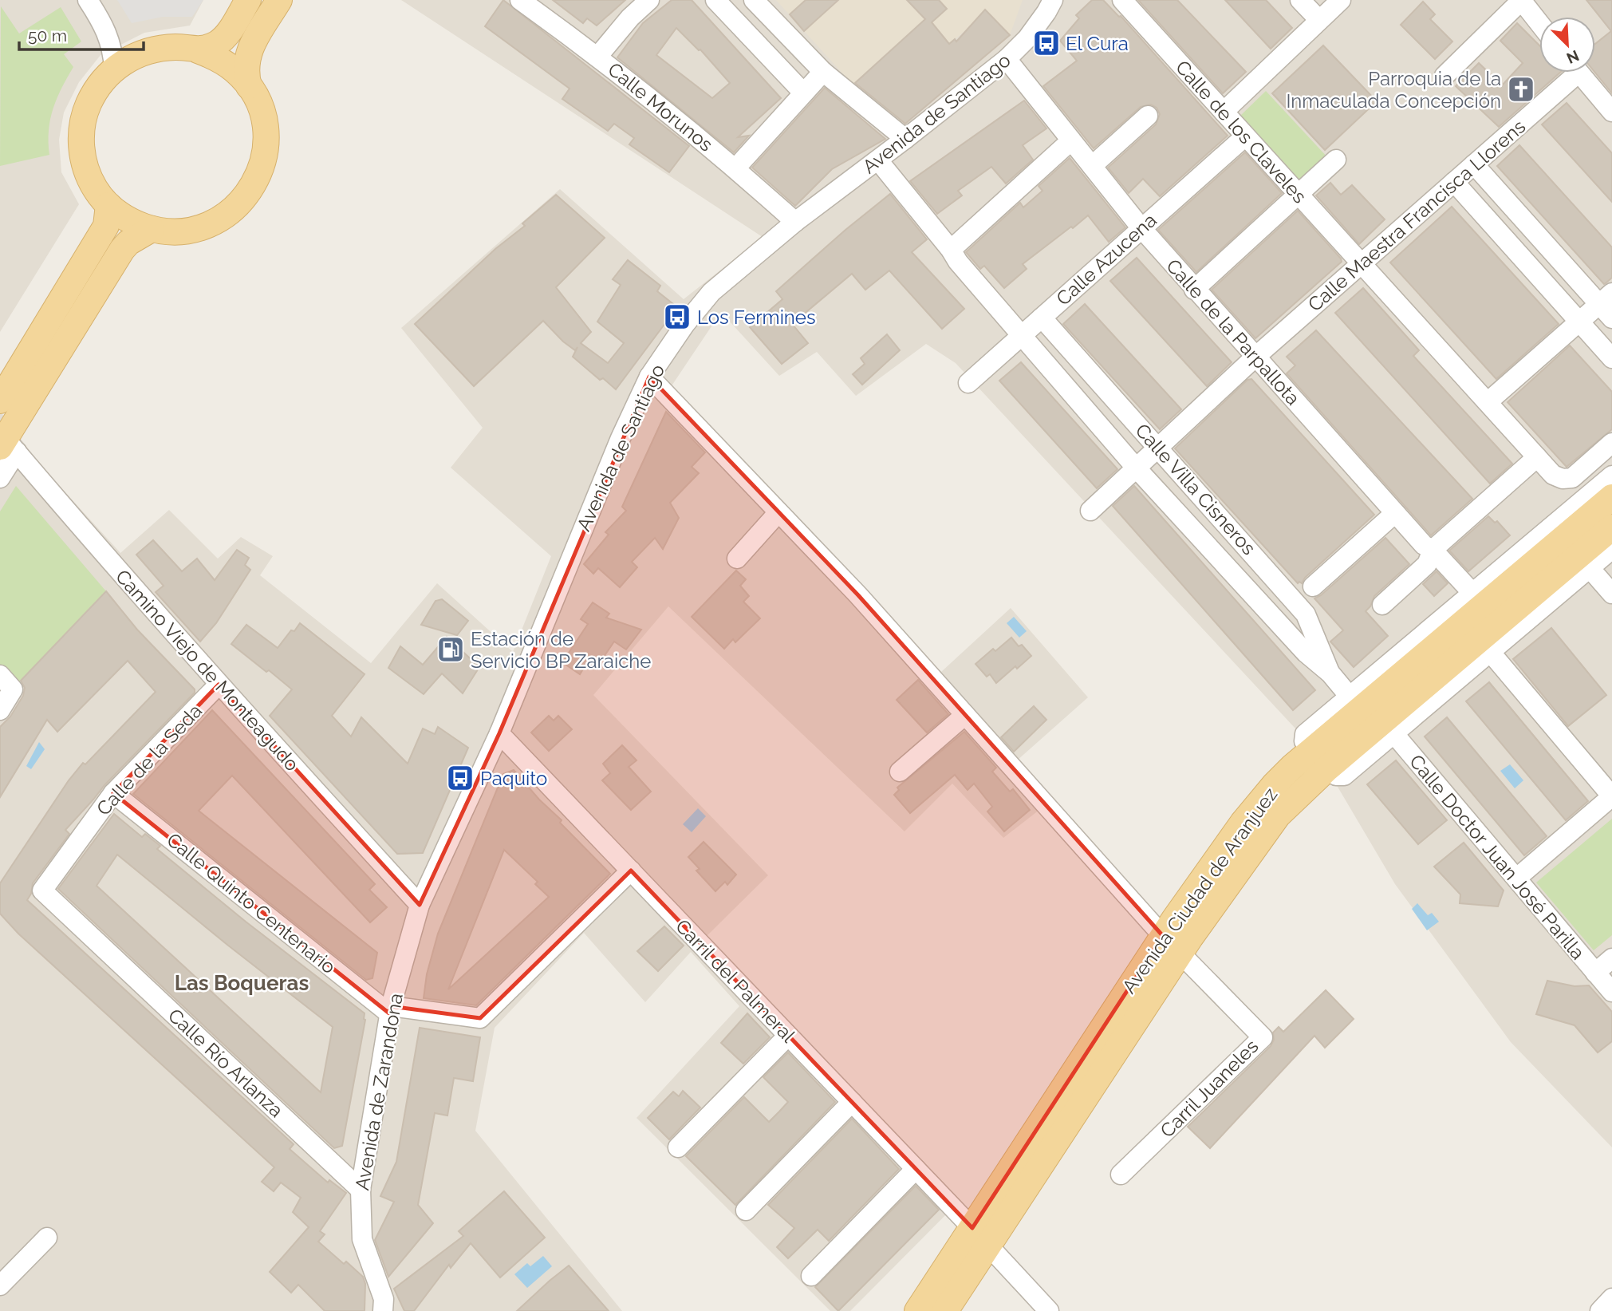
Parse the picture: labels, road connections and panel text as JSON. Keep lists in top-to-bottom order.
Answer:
{
  "streets": {
    "main road": ["Avenida Ciudad de Aranjuez"],
    "street": [
      "Calle Morunos",
      "Avenida de Santiago",
      "Calle de los Claveles",
      "Calle Maestra Francisca Llorens",
      "Calle Azucena",
      "Calle de la Parpallota",
      "Calle Villa Cisneros",
      "Camino Viejo de Monteagudo",
      "Calle de la Seda",
      "Calle Doctor Juan José Parilla",
      "Calle Quinto Centenario",
      "Carril del Palmeral",
      "Calle Río Arlanza",
      "Carril Juaneles",
      "Avenida de Zarandona"
    ]
  },
  "crossings": [
    ["Calle Morunos", "Avenida de Santiago"],
    ["Avenida de Santiago", "Calle de la Parpallota"],
    ["Avenida de Santiago", "Calle Villa Cisneros"],
    ["Avenida de Santiago", "Camino Viejo de Monteagudo"],
    ["Avenida de Santiago", "Carril del Palmeral"],
    ["Avenida de Santiago", "Avenida de Zarandona"],
    ["Calle de los Claveles", "Calle Maestra Francisca Llorens"],
    ["Calle de los Claveles", "Calle Azucena"],
    ["Calle Maestra Francisca Llorens", "Calle de la Parpallota"],
    ["Calle Maestra Francisca Llorens", "Calle Villa Cisneros"],
    ["Calle Azucena", "Calle de la Parpallota"],
    ["Calle Azucena", "Calle Villa Cisneros"],
    ["Calle Villa Cisneros", "Calle Doctor Juan José Parilla"],
    ["Calle Villa Cisneros", "Avenida Ciudad de Aranjuez"],
    ["Camino Viejo de Monteagudo", "Calle de la Seda"],
    ["Camino Viejo de Monteagudo", "Avenida de Zarandona"],
    ["Calle de la Seda", "Calle Quinto Centenario"],
    ["Calle de la Seda", "Calle Río Arlanza"],
    ["Calle Doctor Juan José Parilla", "Avenida Ciudad de Aranjuez"],
    ["Avenida Ciudad de Aranjuez", "Carril del Palmeral"],
    ["Avenida Ciudad de Aranjuez", "Carril Juaneles"],
    ["Calle Quinto Centenario", "Avenida de Zarandona"],
    ["Calle Río Arlanza", "Avenida de Zarandona"]
  ],
  "districts": ["Las Boqueras"],
  "places": {
    "bus stop": ["El Cura", "Los Fermines", "Paquito"],
    "church": ["Parroquia de la Inmaculada Concepción"],
    "fuel station": ["Estación de Servicio BP Zaraiche"]
  },
  "scale_bar": "50 m",
  "north": "bottom right"
}
